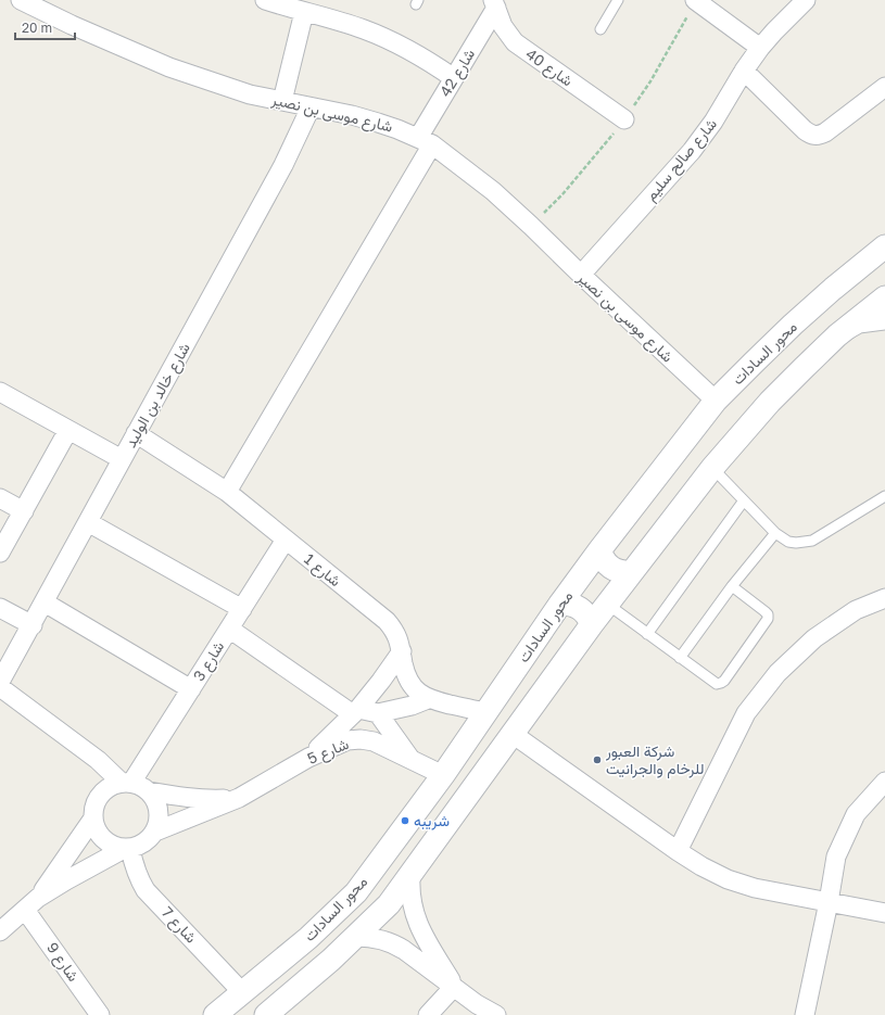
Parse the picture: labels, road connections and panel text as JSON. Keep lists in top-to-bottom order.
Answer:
{
  "streets": {
    "street": [
      "شارع 40",
      "شارع 42",
      "شارع موسى بن نصير",
      "شارع صالح سليم",
      "محور السادات",
      "شارع خالد بن الوليد",
      "شارع 1",
      "شارع 3",
      "شارع 5",
      "شارع 7",
      "شارع 9"
    ]
  },
  "crossings": [
    ["شارع 40", "شارع 42"],
    ["شارع 42", "شارع موسى بن نصير"],
    ["شارع 42", "شارع 1"],
    ["شارع موسى بن نصير", "شارع صالح سليم"],
    ["شارع موسى بن نصير", "محور السادات"],
    ["شارع موسى بن نصير", "شارع خالد بن الوليد"],
    ["محور السادات", "شارع 5"],
    ["محور السادات", "شارع 7"],
    ["شارع خالد بن الوليد", "شارع 1"],
    ["شارع 1", "شارع 3"],
    ["شارع 3", "شارع 5"],
    ["شارع 3", "شارع 7"],
    ["شارع 5", "شارع 7"]
  ],
  "places": ["شركة العبور للرخام والجرانيت", "شريبه"],
  "scale_bar": "20 m"
}
